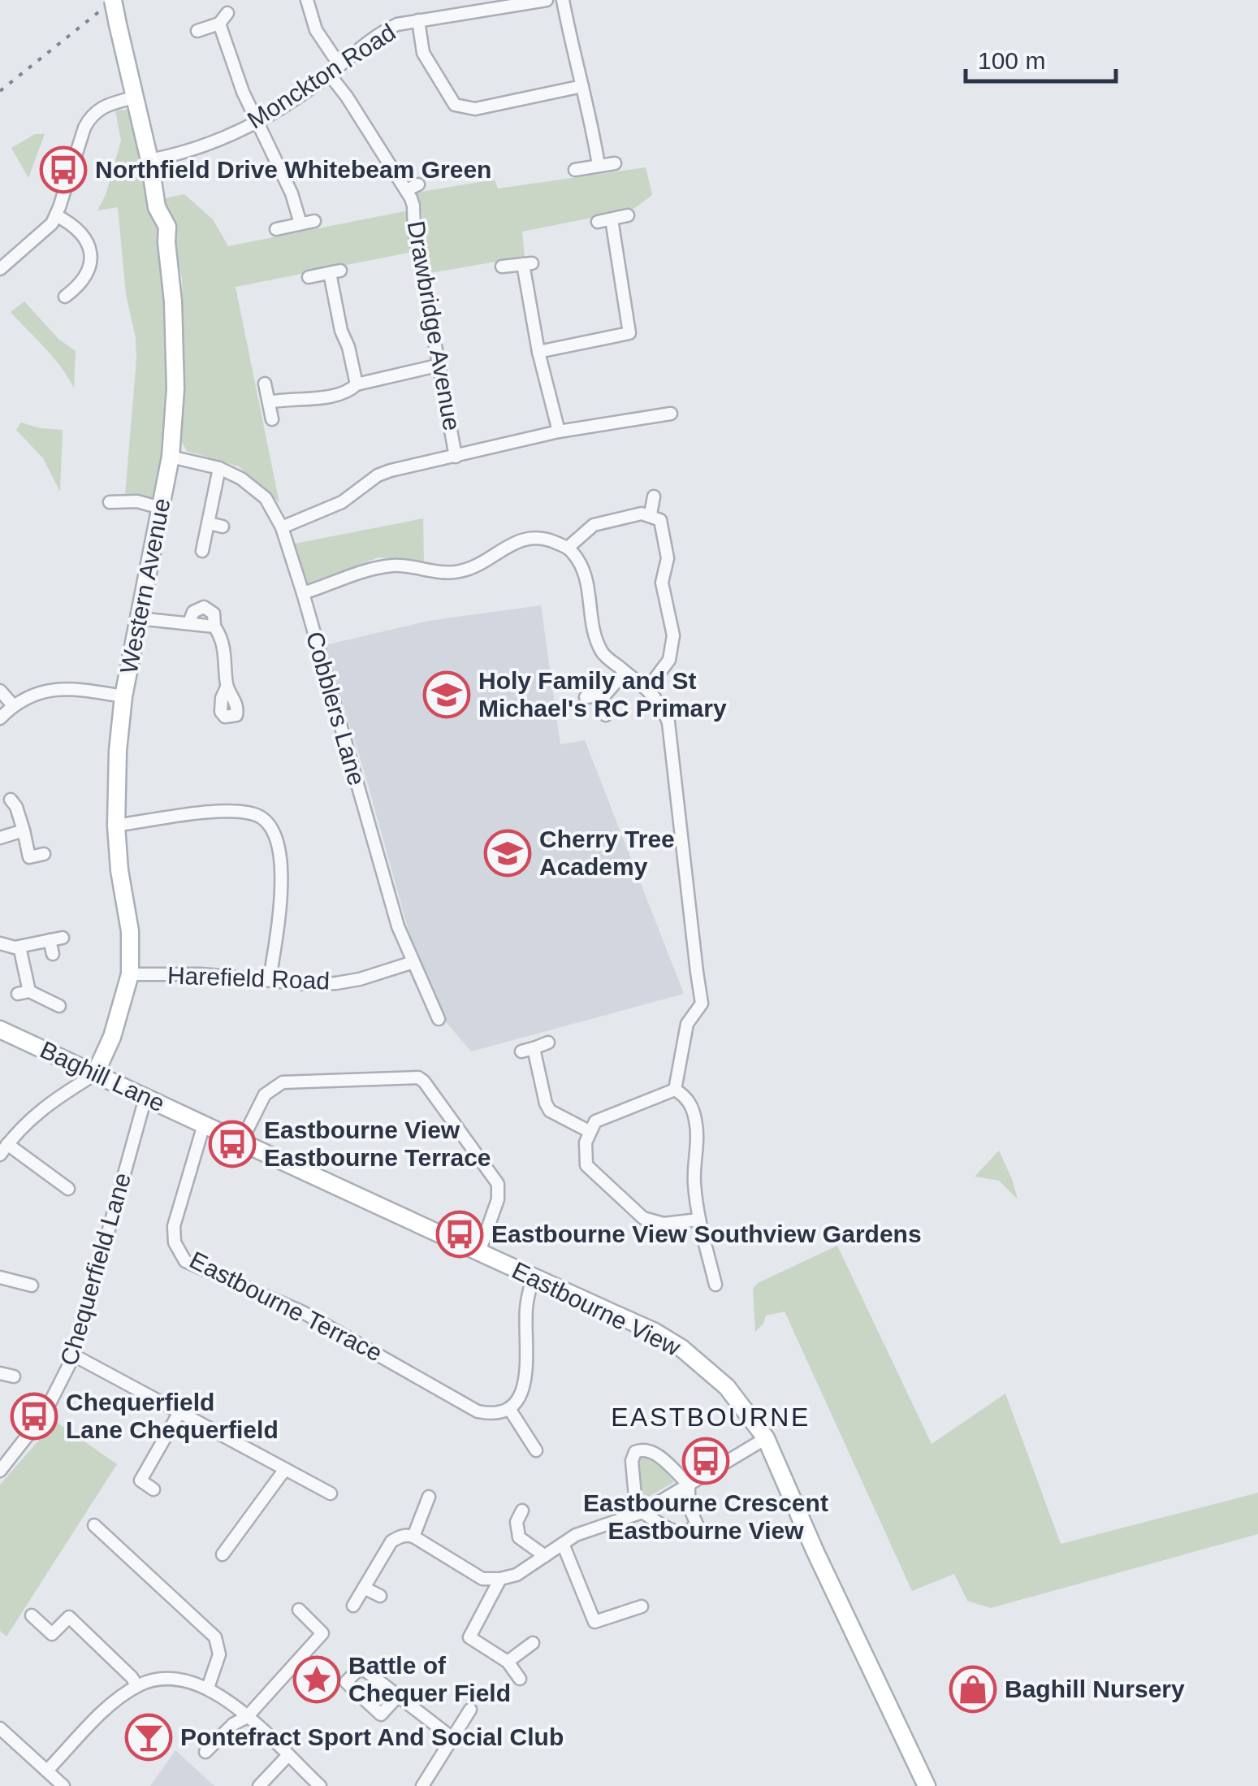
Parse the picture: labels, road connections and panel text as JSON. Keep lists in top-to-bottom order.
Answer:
{
  "streets": {
    "street": [
      "Monckton Road",
      "Drawbridge Avenue",
      "Western Avenue",
      "Cobblers Lane",
      "Harefield Road",
      "Baghill Lane",
      "Chequerfield Lane",
      "Eastbourne Terrace",
      "Eastbourne View"
    ]
  },
  "crossings": [
    ["Monckton Road", "Drawbridge Avenue"],
    ["Monckton Road", "Western Avenue"],
    ["Western Avenue", "Cobblers Lane"],
    ["Western Avenue", "Harefield Road"],
    ["Western Avenue", "Baghill Lane"],
    ["Cobblers Lane", "Harefield Road"],
    ["Baghill Lane", "Chequerfield Lane"],
    ["Baghill Lane", "Eastbourne Terrace"],
    ["Baghill Lane", "Eastbourne View"],
    ["Eastbourne Terrace", "Eastbourne View"]
  ],
  "districts": ["EASTBOURNE"],
  "places": {
    "bus stop": [
      "Northfield Drive Whitebeam Green",
      "Eastbourne View Eastbourne Terrace",
      "Eastbourne View Southview Gardens",
      "Chequerfield Lane Chequerfield",
      "Eastbourne Crescent Eastbourne View"
    ],
    "school or university": ["Holy Family and St Michael's RC Primary", "Cherry Tree Academy"],
    "place": ["Battle of Chequer Field"],
    "shop": ["Baghill Nursery"],
    "bar": ["Pontefract Sport And Social Club"]
  },
  "scale_bar": "100 m"
}
